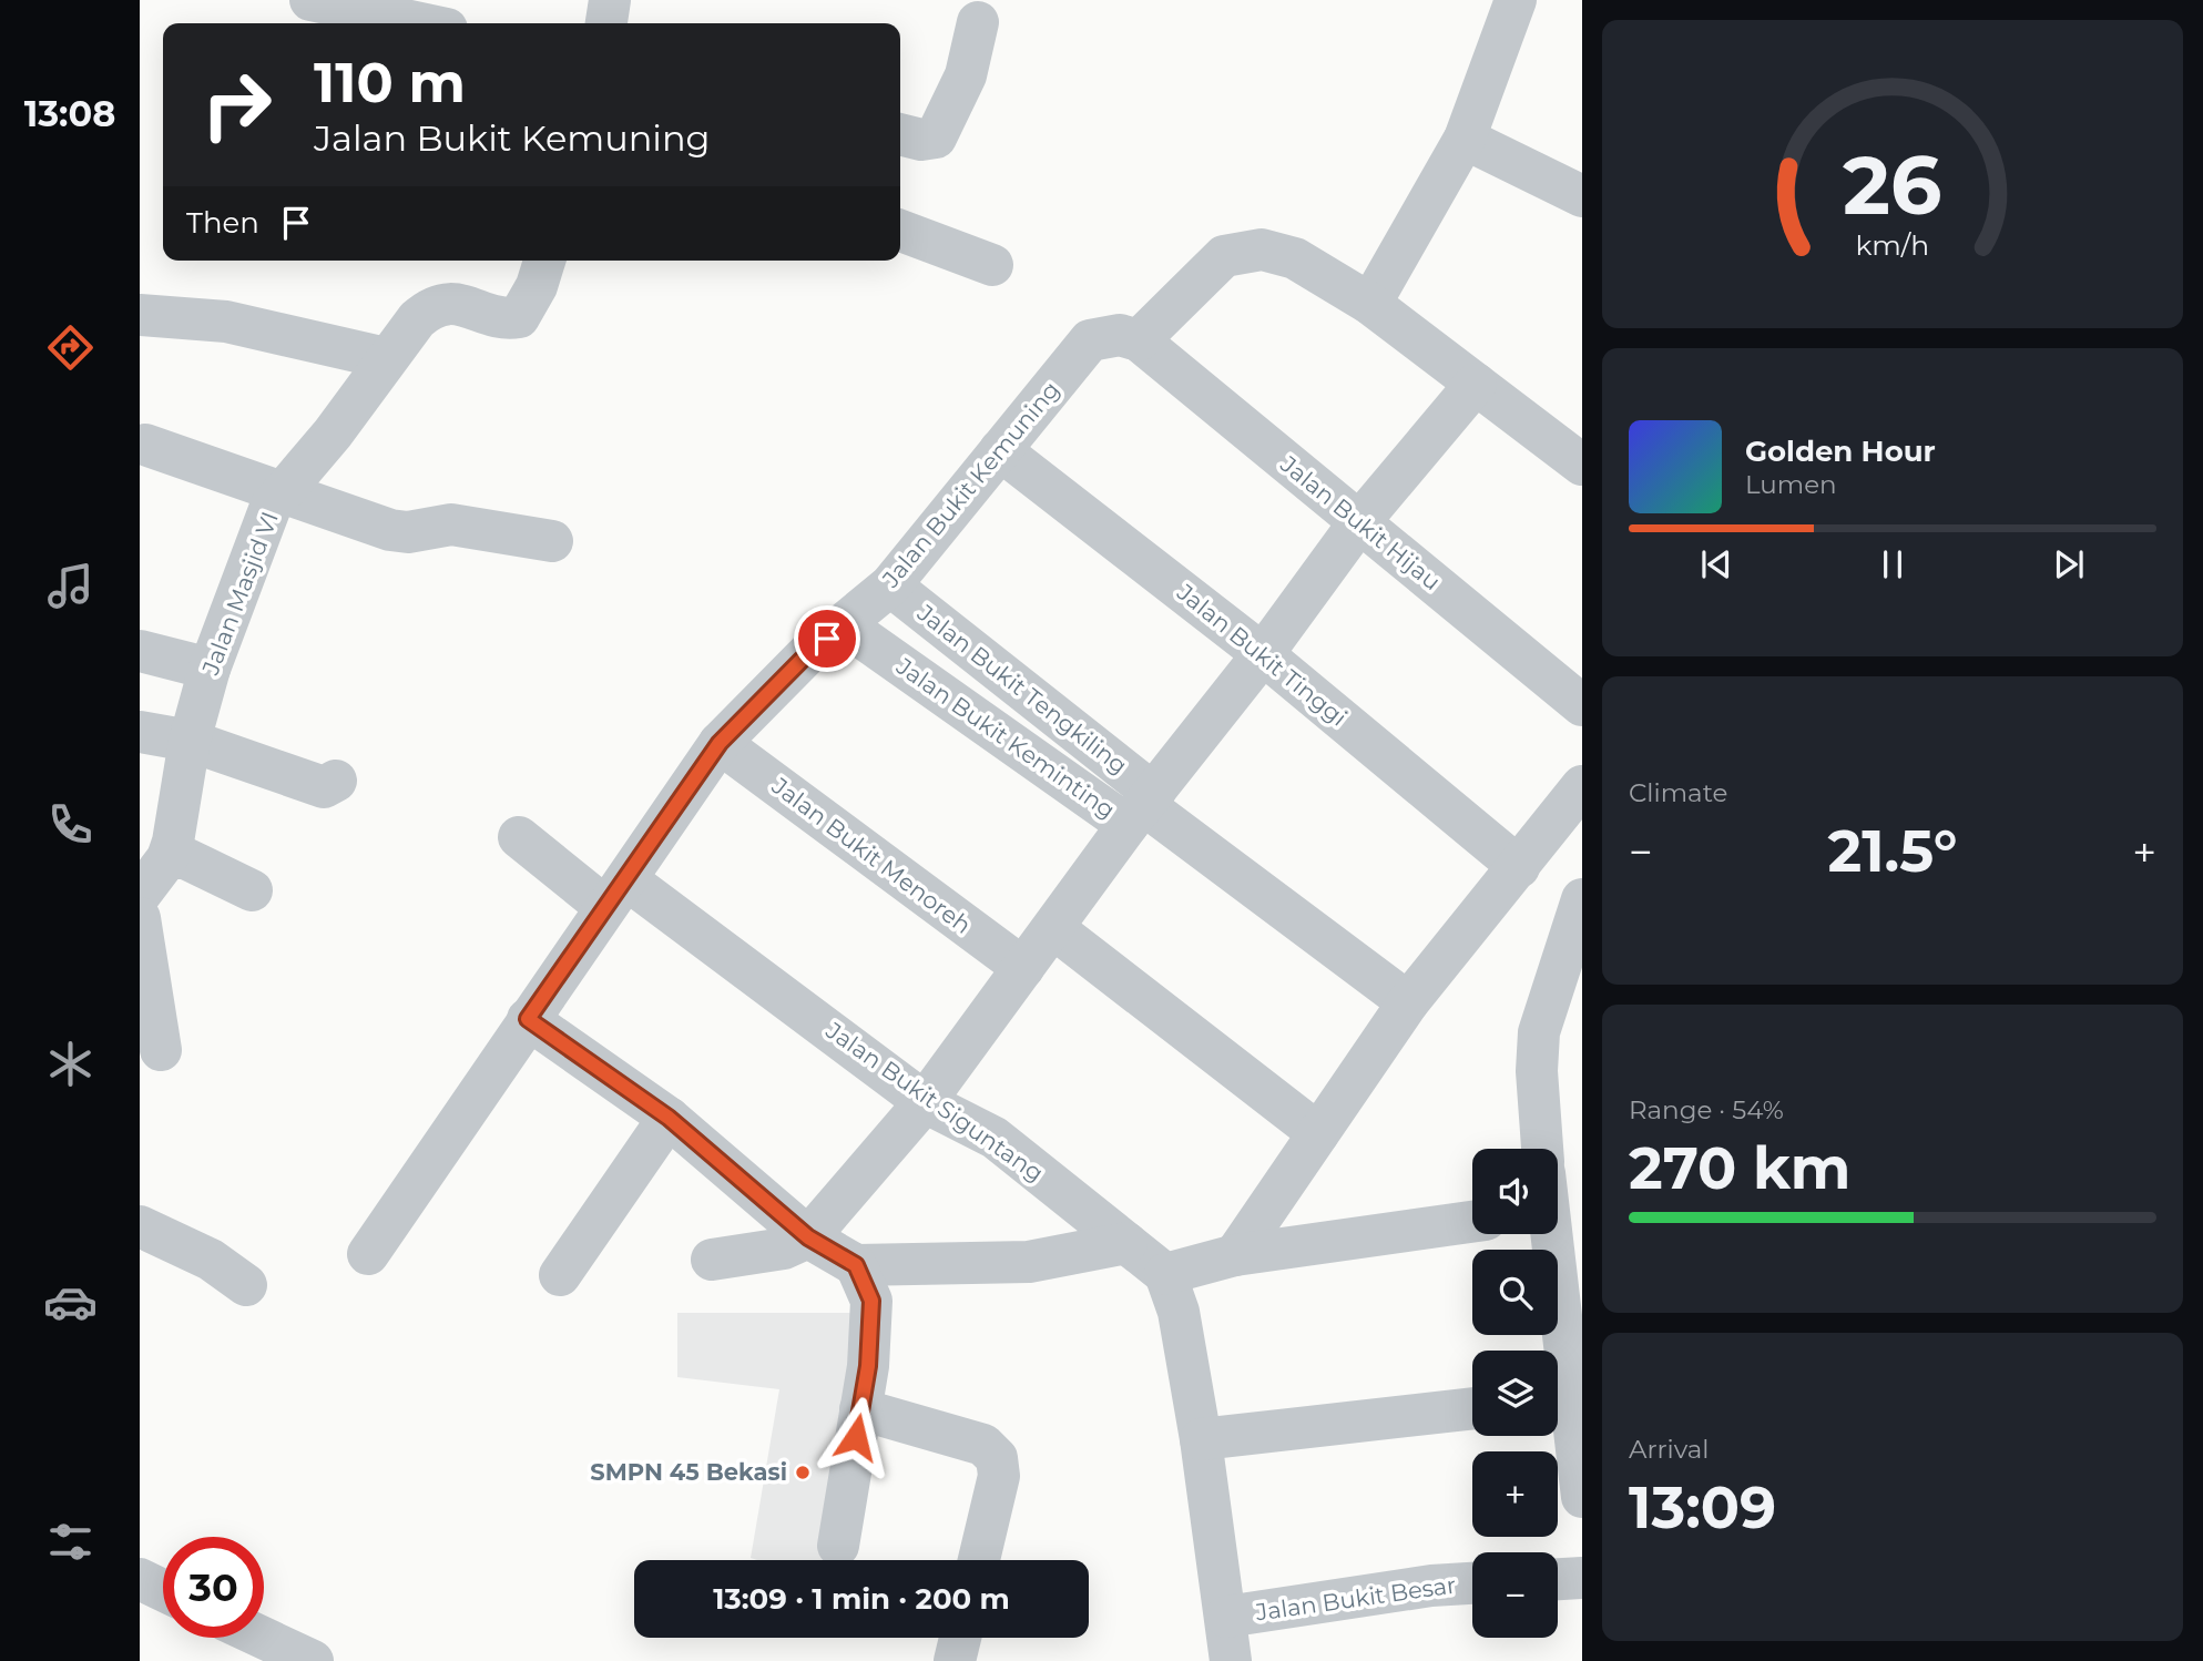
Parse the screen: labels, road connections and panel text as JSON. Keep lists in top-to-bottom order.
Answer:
{
  "streets": {
    "street": [
      "Jalan Bukit Kemuning",
      "Jalan Bukit Hijau",
      "Jalan Masjid VI",
      "Jalan Bukit Tinggi",
      "Jalan Bukit Tengkiling",
      "Jalan Bukit Keminting",
      "Jalan Bukit Menoreh",
      "Jalan Bukit Siguntang",
      "Jalan Bukit Besar"
    ]
  },
  "crossings": [
    ["Jalan Bukit Kemuning", "Jalan Bukit Hijau"],
    ["Jalan Bukit Kemuning", "Jalan Bukit Tinggi"],
    ["Jalan Bukit Kemuning", "Jalan Bukit Tengkiling"],
    ["Jalan Bukit Kemuning", "Jalan Bukit Keminting"],
    ["Jalan Bukit Kemuning", "Jalan Bukit Menoreh"],
    ["Jalan Bukit Kemuning", "Jalan Bukit Siguntang"],
    ["Jalan Bukit Tengkiling", "Jalan Bukit Keminting"]
  ],
  "places": ["SMPN 45 Bekasi"],
  "page": {
    "tabs": "13:08",
    "turn": ["110 m", "Jalan Bukit Kemuning"],
    "then": "Then",
    "song": ["Golden Hour", "Lumen"],
    "tile": [
      "Climate",
      ["Range · 54%", "270 km"],
      ["Arrival", "13:09"]
    ],
    "heat": ["−", "21.5°", "+"],
    "map_buttons": ["+", "−"],
    "limit": "30",
    "trip": "13:09 · 1 min · 200 m",
    "gauge": ["26", "km/h"]
  }
}
